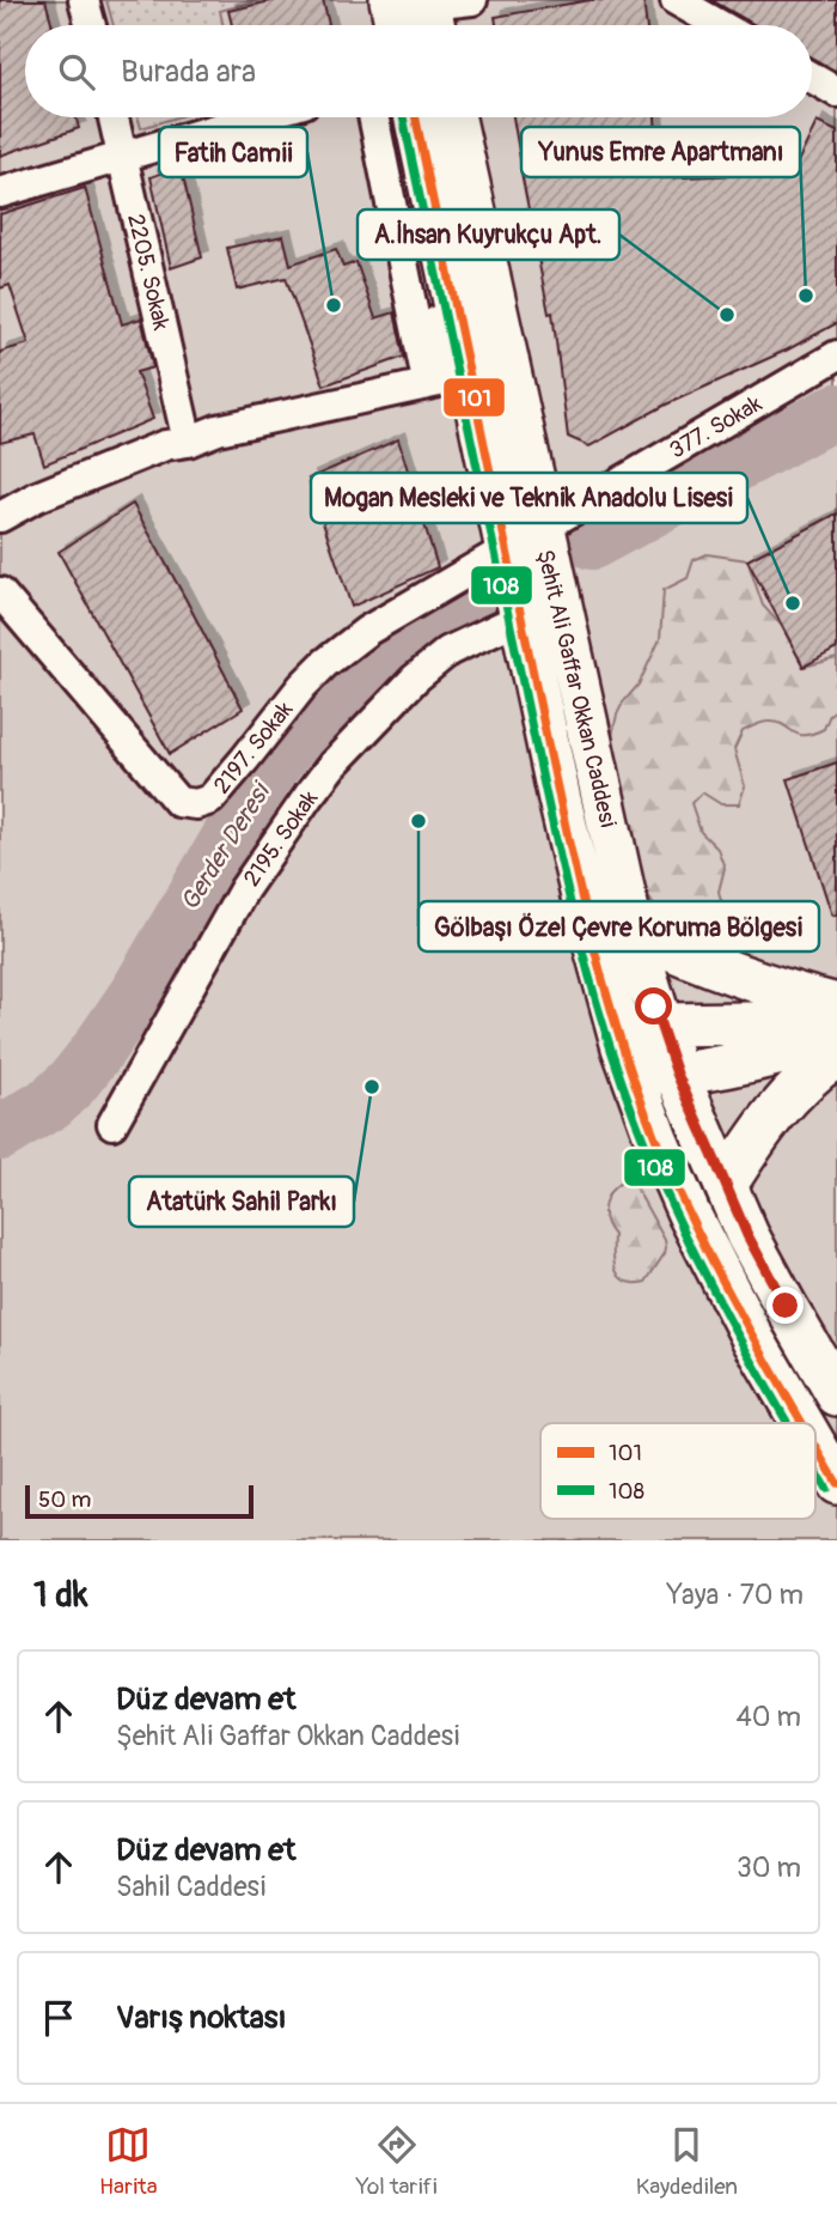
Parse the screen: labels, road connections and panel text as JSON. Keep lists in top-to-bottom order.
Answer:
{
  "streets": {
    "street": [
      "2205. Sokak",
      "377. Sokak",
      "Şehit Ali Gaffar Okkan Caddesi",
      "2197. Sokak",
      "2195. Sokak"
    ]
  },
  "crossings": [
    ["377. Sokak", "Şehit Ali Gaffar Okkan Caddesi"],
    ["377. Sokak", "2197. Sokak"],
    ["Şehit Ali Gaffar Okkan Caddesi", "2197. Sokak"],
    ["Şehit Ali Gaffar Okkan Caddesi", "2195. Sokak"]
  ],
  "water": ["Gerder Deresi"],
  "places": [
    "Yunus Emre Apartmanı",
    "Fatih Camii",
    "A.İhsan Kuyrukçu Apt.",
    "Mogan Mesleki ve Teknik Anadolu Lisesi",
    "Gölbaşı Özel Çevre Koruma Bölgesi",
    "Atatürk Sahil Parkı"
  ],
  "lines": ["transit line 101", "transit line 108"],
  "legend": ["101", "108"],
  "scale_bar": "50 m",
  "page": {
    "search": "Burada ara",
    "scale": "50 m",
    "heading": ["1 dk", "Yaya · 70 m"],
    "list": [
      ["Düz devam et", "Şehit Ali Gaffar Okkan Caddesi", "40 m"],
      ["Düz devam et", "Sahil Caddesi", "30 m"],
      "Varış noktası"
    ],
    "nav": ["Harita", "Yol tarifi", "Kaydedilen"]
  }
}
